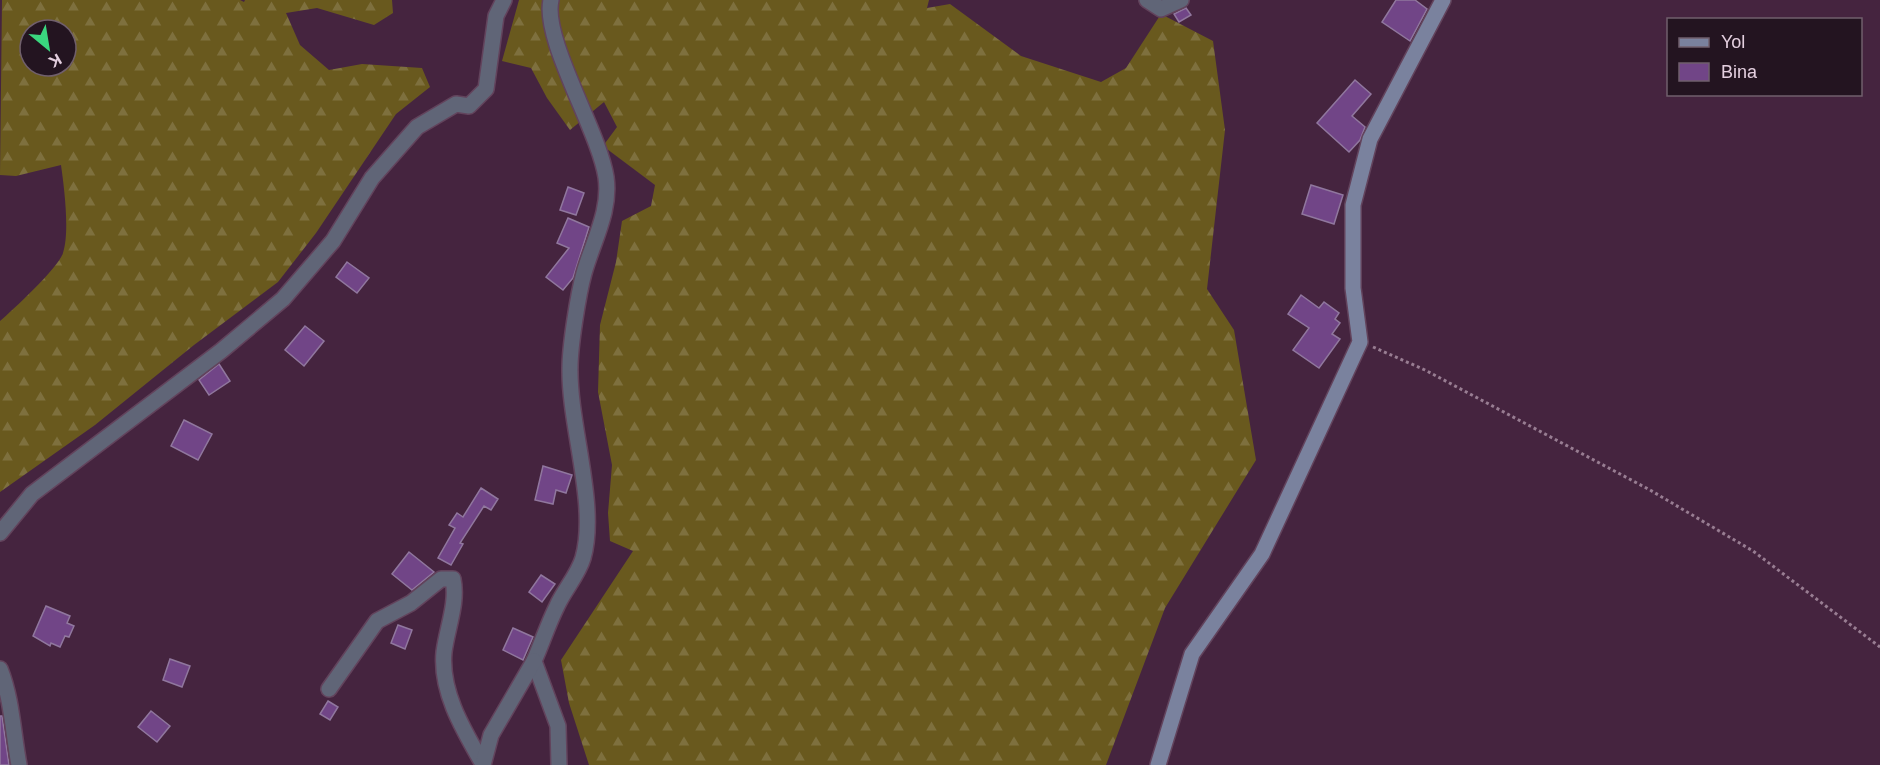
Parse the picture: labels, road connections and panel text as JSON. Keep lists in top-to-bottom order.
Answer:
{
  "legend": ["Yol", "Bina"],
  "north": "bottom right"
}
